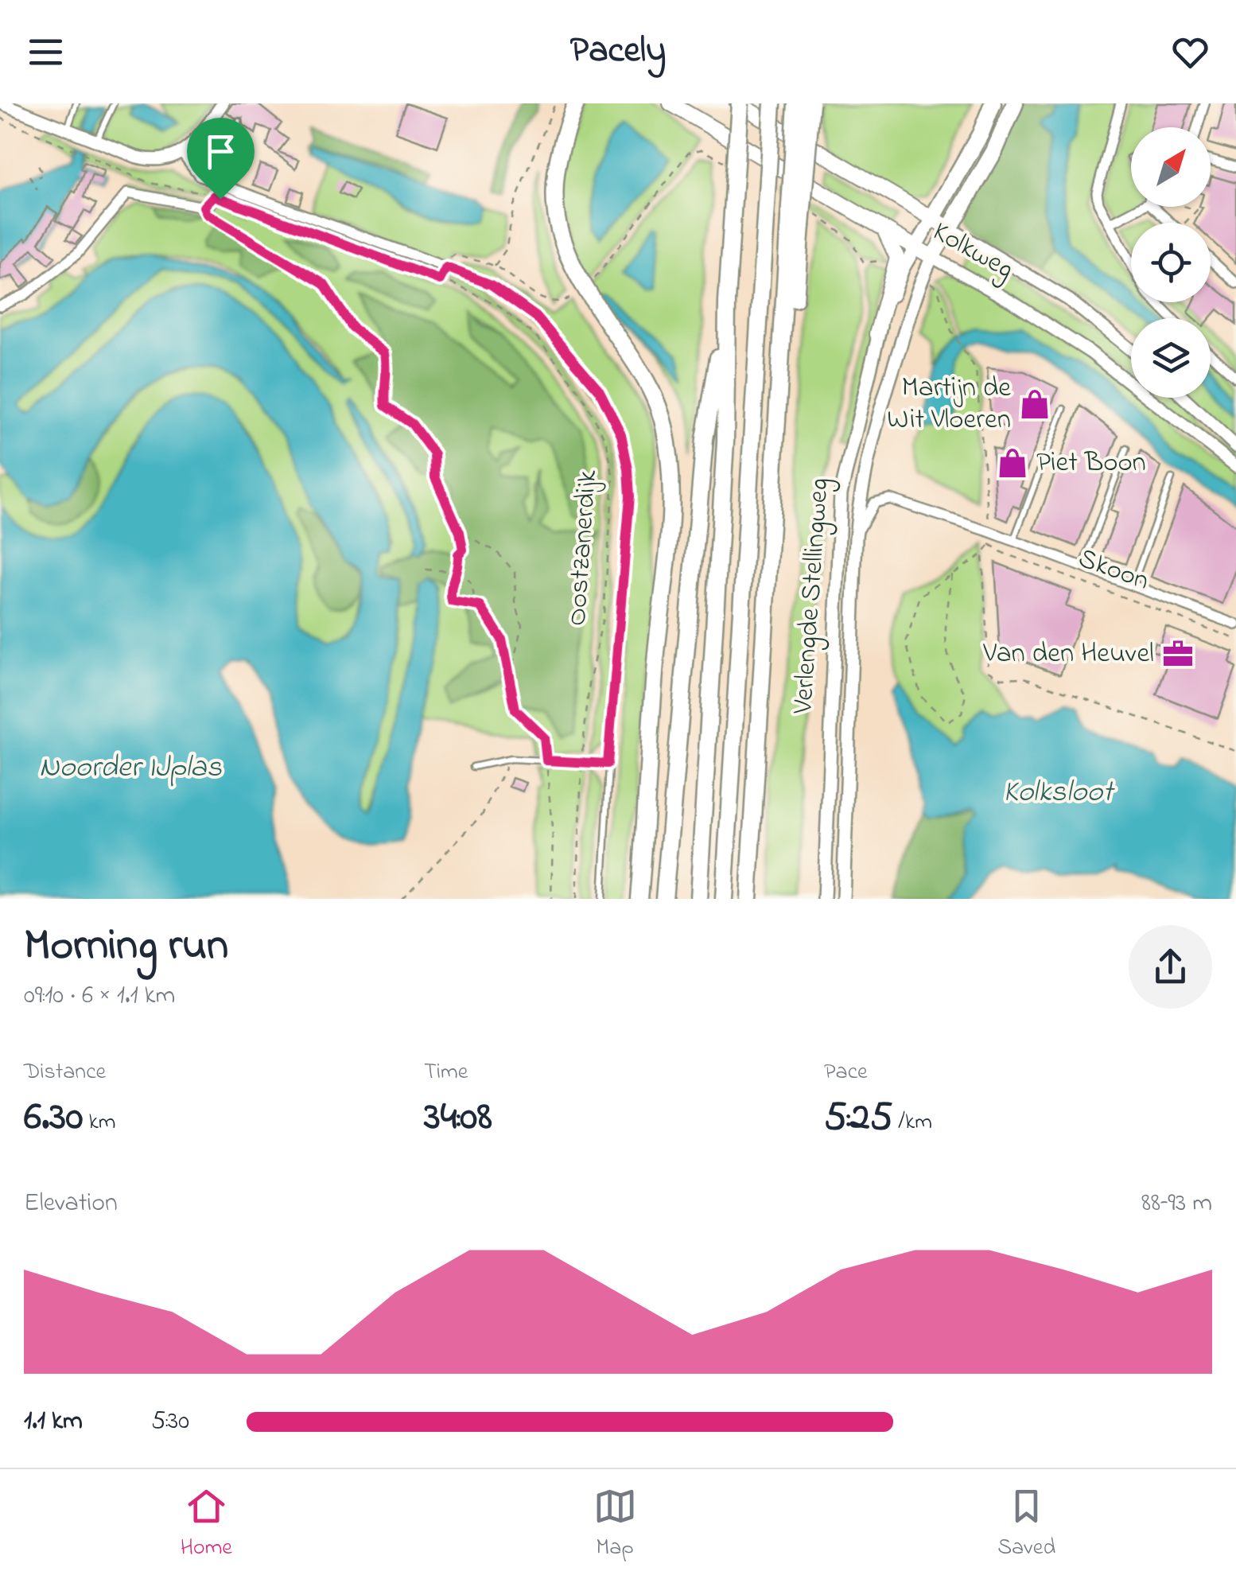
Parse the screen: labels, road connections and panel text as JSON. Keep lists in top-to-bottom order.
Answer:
{
  "streets": {
    "main road": ["Kolkweg", "Verlengde Stellingweg"],
    "street": ["Oostzanerdijk", "Skoon"]
  },
  "crossings": [
    ["Kolkweg", "Verlengde Stellingweg"],
    ["Skoon", "Verlengde Stellingweg"]
  ],
  "water": ["Noorder IJplas", "Kolksloot"],
  "places": {
    "shop": ["Martijn de Wit Vloeren", "Piet Boon"],
    "office": ["Van den Heuvel"]
  },
  "north": "top right",
  "page": {
    "header": "Pacely",
    "heading": ["Morning run", "09:10 · 6 × 1.1 km"],
    "stats": [
      ["Distance", "6.30 km"],
      ["Time", "34:08"],
      ["Pace", "5:25 /km"]
    ],
    "chart": ["Elevation", "88–93 m"],
    "list": [
      {
        "name": "1.1 km",
        "note": "5:30"
      }
    ],
    "tabs": ["Home", "Map", "Saved"]
  }
}
